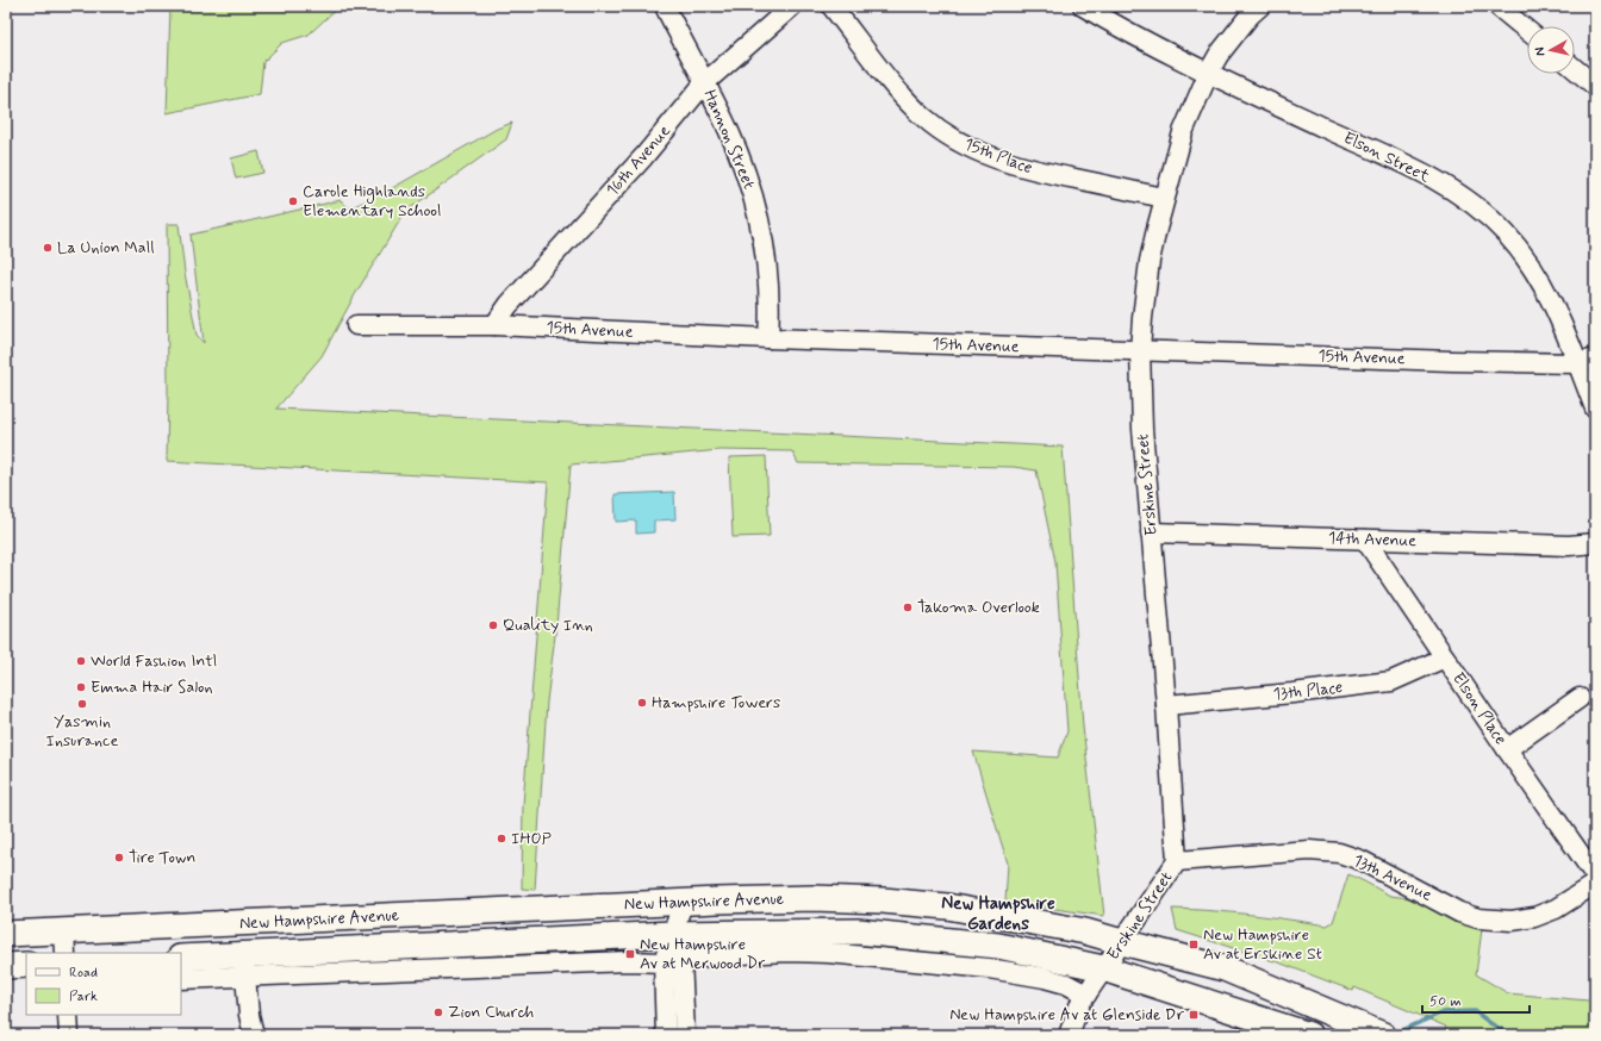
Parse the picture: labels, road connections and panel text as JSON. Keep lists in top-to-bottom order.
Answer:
{
  "streets": {
    "main road": ["New Hampshire Avenue"],
    "street": [
      "Hannon Street",
      "15th Place",
      "Elson Street",
      "16th Avenue",
      "15th Avenue",
      "Erskine Street",
      "14th Avenue",
      "13th Place",
      "Elson Place",
      "13th Avenue"
    ]
  },
  "crossings": [
    ["Hannon Street", "16th Avenue"],
    ["Hannon Street", "15th Avenue"],
    ["15th Place", "Erskine Street"],
    ["Elson Street", "15th Avenue"],
    ["Elson Street", "Erskine Street"],
    ["16th Avenue", "15th Avenue"],
    ["15th Avenue", "Erskine Street"],
    ["Erskine Street", "14th Avenue"],
    ["Erskine Street", "13th Place"],
    ["Erskine Street", "13th Avenue"],
    ["Erskine Street", "New Hampshire Avenue"],
    ["14th Avenue", "Elson Place"],
    ["13th Place", "Elson Place"]
  ],
  "districts": ["New Hampshire Gardens"],
  "places": {
    "other": [
      "Carole Highlands Elementary School",
      "La Union Mall",
      "Takoma Overlook",
      "Quality Inn",
      "World Fashion Intl",
      "Emma Hair Salon",
      "Hampshire Towers",
      "Yasmin Insurance",
      "IHOP",
      "Tire Town",
      "Zion Church"
    ],
    "transit": ["New Hampshire Av at Erskine St", "New Hampshire Av at Merwood Dr", "New Hampshire Av at Glenside Dr"]
  },
  "legend": ["Road", "Park"],
  "scale_bar": "50 m",
  "north": "left"
}
